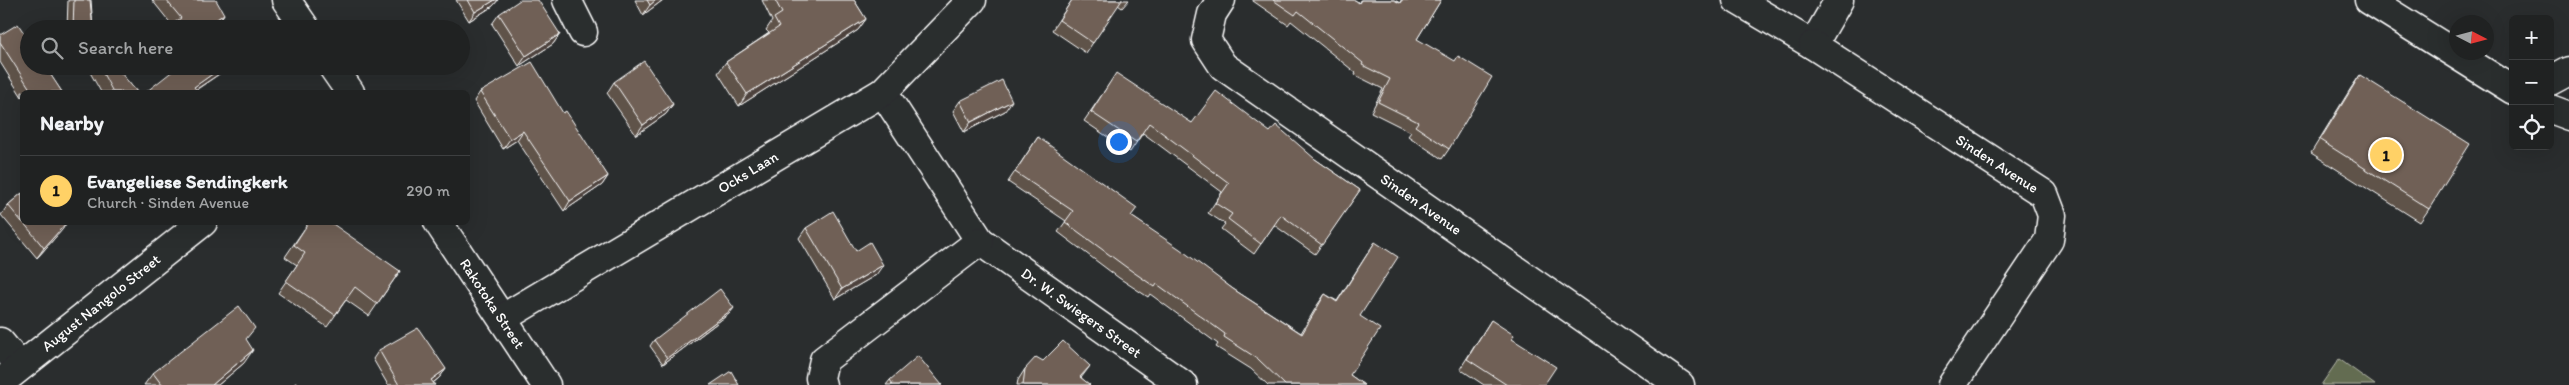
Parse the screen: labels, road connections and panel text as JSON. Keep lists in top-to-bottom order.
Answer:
{
  "streets": {
    "street": [
      "Sinden Avenue",
      "Ocks Laan",
      "August Nangolo Street",
      "Rakotoka Street",
      "Dr. W. Swiegers Street"
    ]
  },
  "crossings": [
    ["Ocks Laan", "Rakotoka Street"],
    ["Ocks Laan", "Dr. W. Swiegers Street"]
  ],
  "north": "right",
  "page": {
    "map_buttons": ["+", "−"],
    "search": "Search here",
    "heading": "Nearby",
    "pins": "1",
    "list": [
      {
        "mark": "1",
        "name": "Evangeliese Sendingkerk",
        "note": "Church · Sinden Avenue",
        "value": "290 m"
      }
    ]
  }
}
